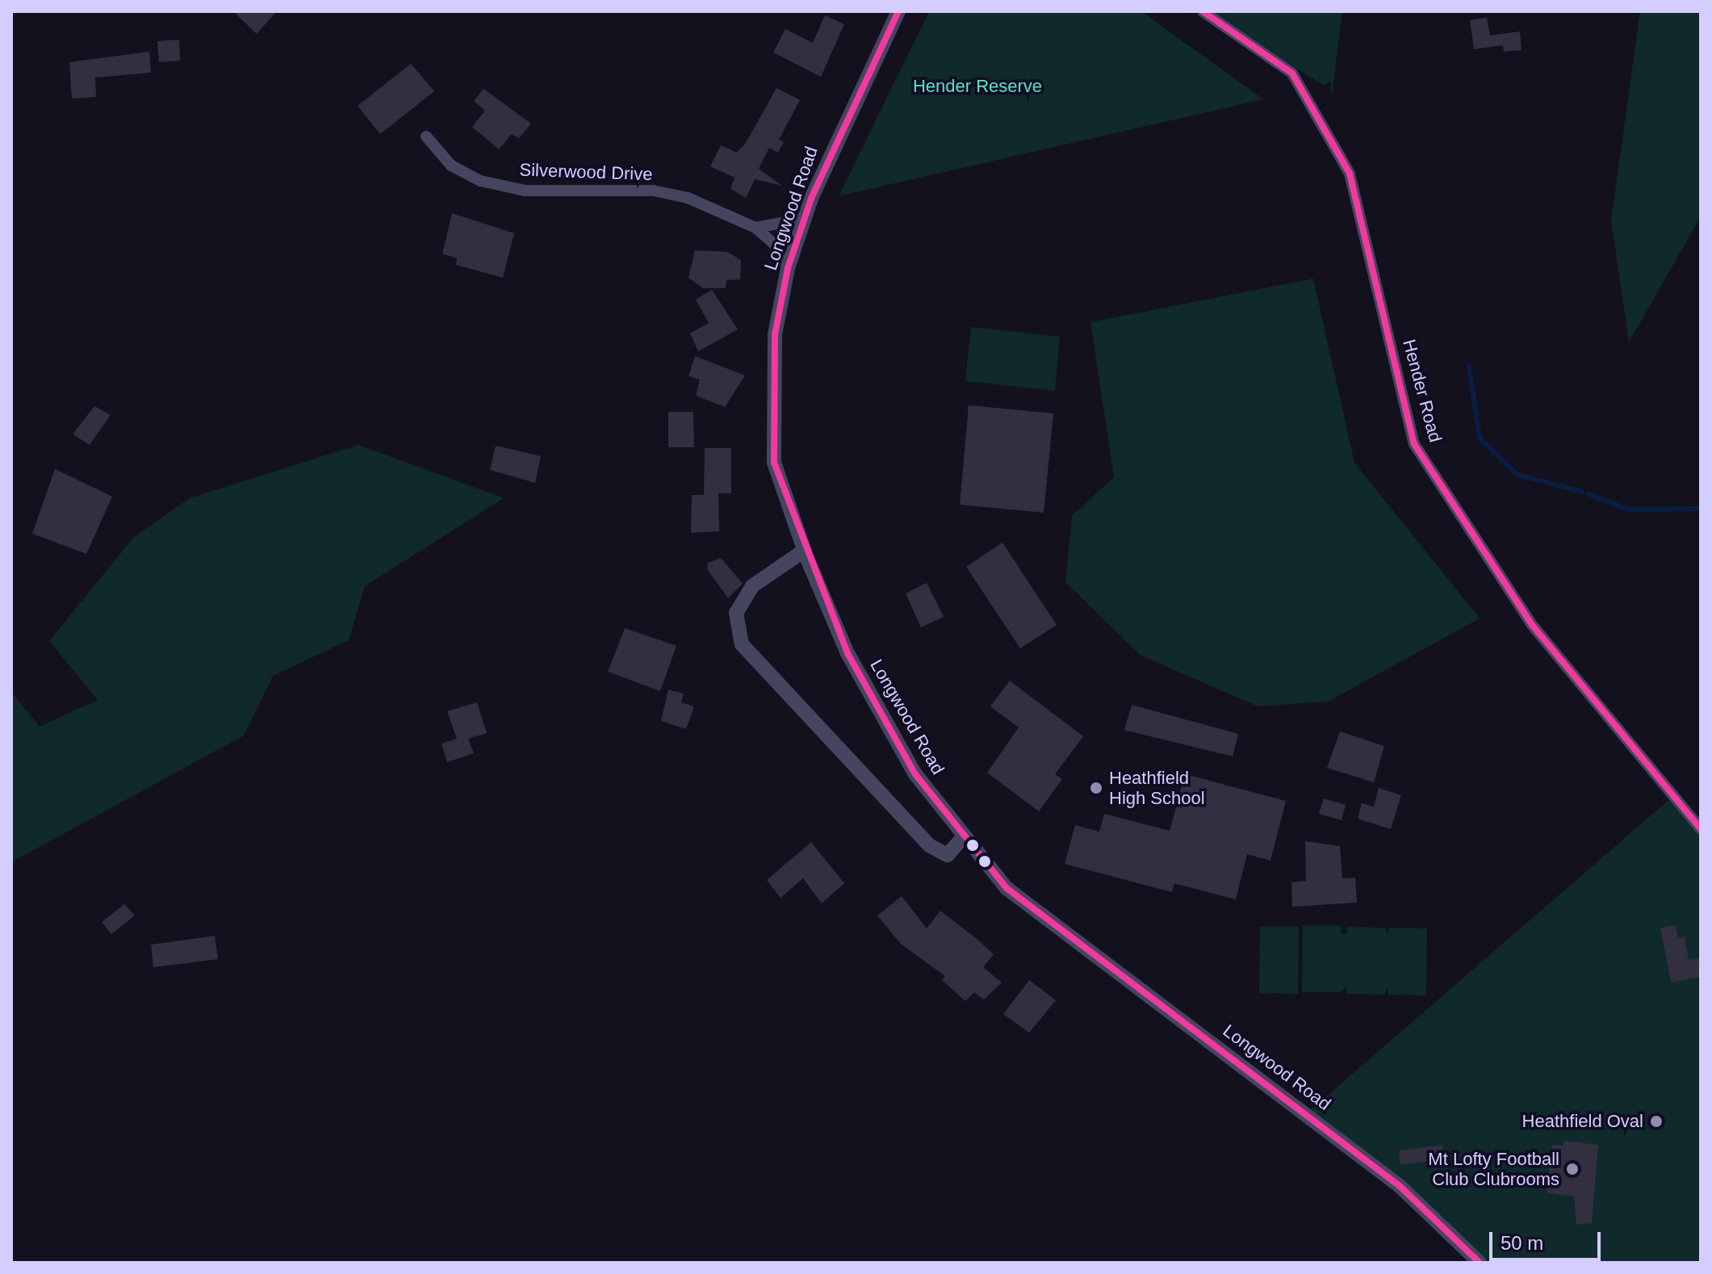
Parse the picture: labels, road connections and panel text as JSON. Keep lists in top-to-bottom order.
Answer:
{
  "streets": {
    "street": ["Silverwood Drive", "Longwood Road", "Hender Road"]
  },
  "crossings": [
    ["Silverwood Drive", "Longwood Road"]
  ],
  "parks": ["Hender Reserve"],
  "places": ["Heathfield High School", "Heathfield Oval", "Mt Lofty Football Club Clubrooms"],
  "scale_bar": "50 m"
}
